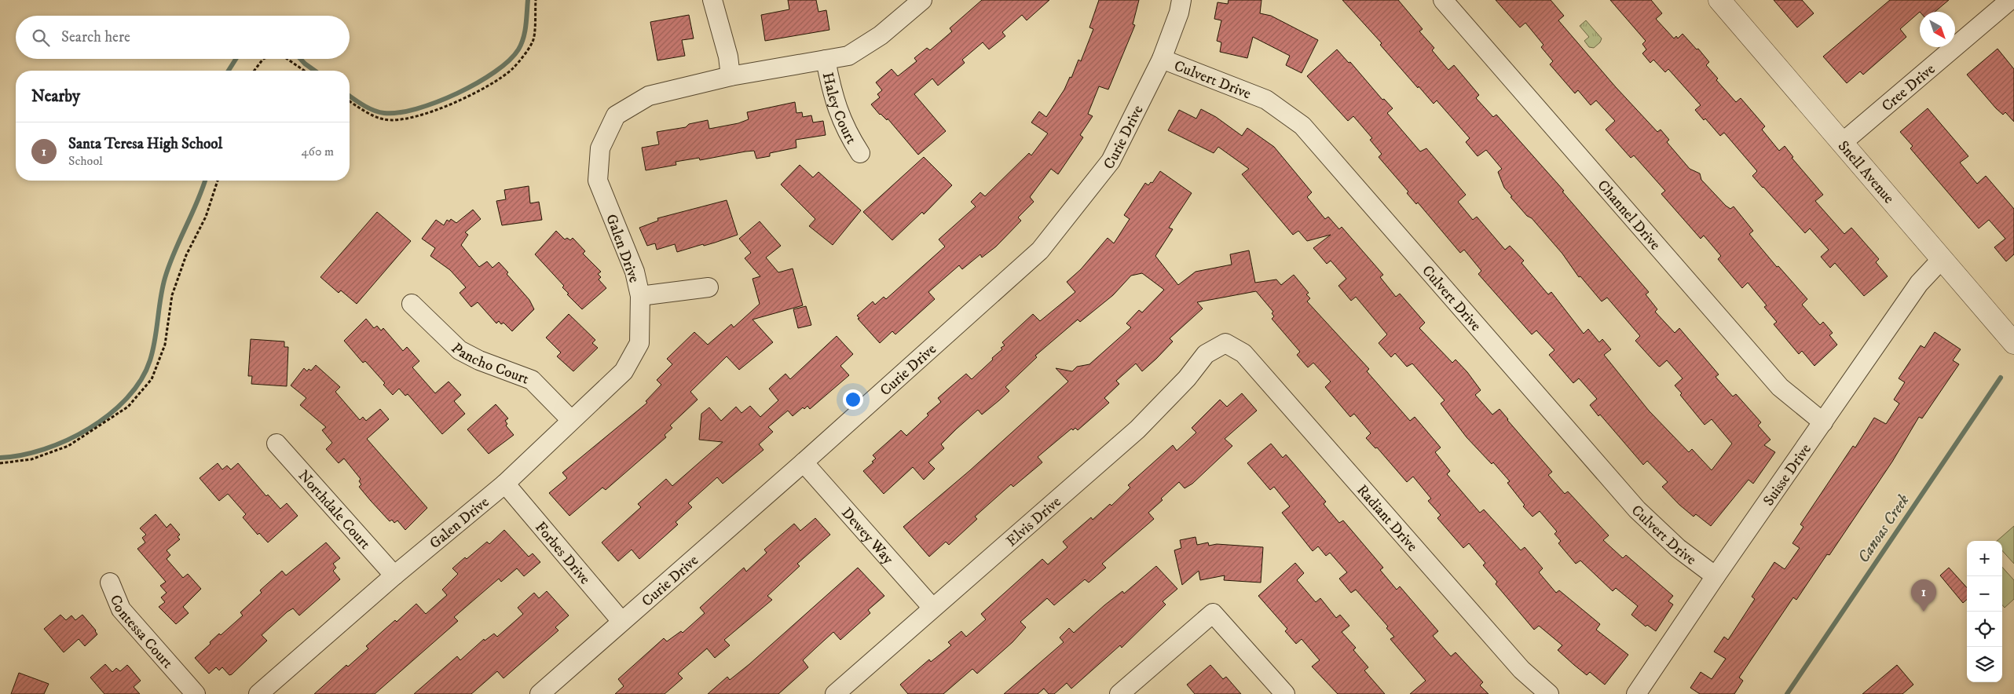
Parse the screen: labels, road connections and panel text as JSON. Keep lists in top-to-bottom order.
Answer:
{
  "streets": {
    "street": [
      "Culvert Drive",
      "Cree Drive",
      "Haley Court",
      "Curie Drive",
      "Snell Avenue",
      "Channel Drive",
      "Galen Drive",
      "Pancho Court",
      "Suisse Drive",
      "Northdale Court",
      "Radiant Drive",
      "Elvis Drive",
      "Dewey Way",
      "Forbes Drive",
      "Contessa Court"
    ]
  },
  "crossings": [
    ["Culvert Drive", "Curie Drive"],
    ["Culvert Drive", "Suisse Drive"],
    ["Cree Drive", "Snell Avenue"],
    ["Haley Court", "Galen Drive"],
    ["Curie Drive", "Dewey Way"],
    ["Curie Drive", "Forbes Drive"],
    ["Snell Avenue", "Suisse Drive"],
    ["Channel Drive", "Suisse Drive"],
    ["Galen Drive", "Pancho Court"],
    ["Galen Drive", "Northdale Court"],
    ["Galen Drive", "Forbes Drive"],
    ["Radiant Drive", "Elvis Drive"],
    ["Elvis Drive", "Dewey Way"]
  ],
  "water": ["Canoas Creek"],
  "north": "bottom right",
  "page": {
    "search": "Search here",
    "heading": "Nearby",
    "list": [
      {
        "mark": "1",
        "name": "Santa Teresa High School",
        "note": "School",
        "value": "460 m"
      }
    ],
    "map_buttons": ["+", "−"],
    "pins": "1"
  }
}
